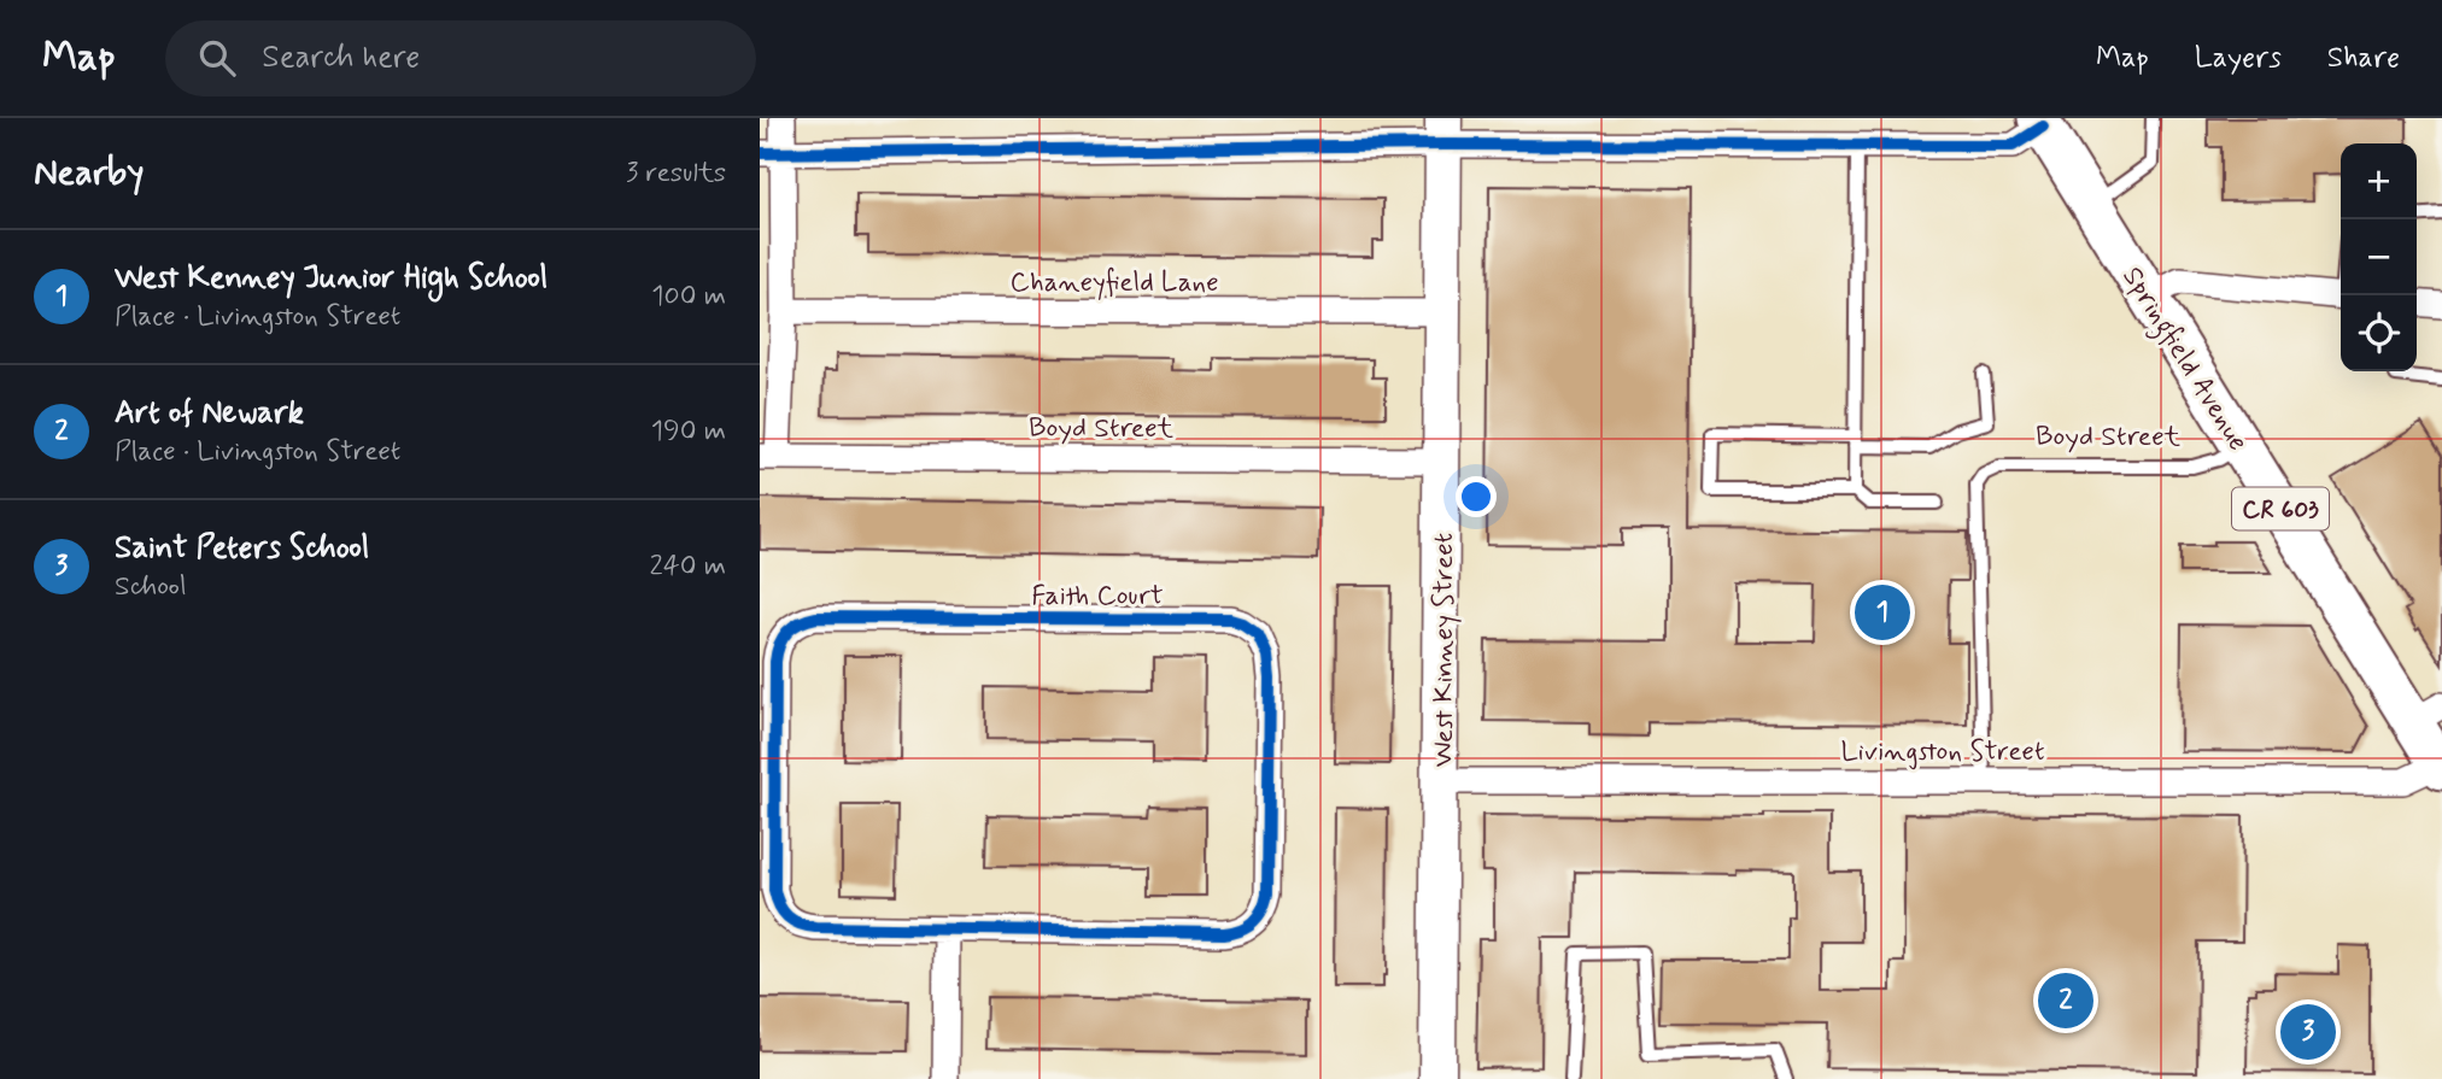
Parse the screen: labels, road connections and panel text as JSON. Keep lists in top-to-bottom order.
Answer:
{
  "streets": {
    "main road": ["Springfield Avenue", "CR 603"],
    "street": [
      "Chaneyfield Lane",
      "Boyd Street",
      "Faith Court",
      "West Kinney Street",
      "Livingston Street"
    ]
  },
  "crossings": [
    ["Chaneyfield Lane", "West Kinney Street"],
    ["Springfield Avenue", "Boyd Street"],
    ["Springfield Avenue", "Livingston Street"],
    ["Boyd Street", "West Kinney Street"],
    ["Boyd Street", "Livingston Street"],
    ["West Kinney Street", "Livingston Street"]
  ],
  "page": {
    "header": "Map",
    "search": "Search here",
    "nav": ["Map", "Layers", "Share"],
    "heading": ["Nearby", "3 results"],
    "map_buttons": ["+", "−"],
    "list": [
      {
        "mark": "1",
        "name": "West Kenney Junior High School",
        "note": "Place · Livingston Street",
        "value": "100 m"
      },
      {
        "mark": "2",
        "name": "Art of Newark",
        "note": "Place · Livingston Street",
        "value": "190 m"
      },
      {
        "mark": "3",
        "name": "Saint Peters School",
        "note": "School",
        "value": "240 m"
      }
    ],
    "pins": ["1", "2", "3"]
  }
}
